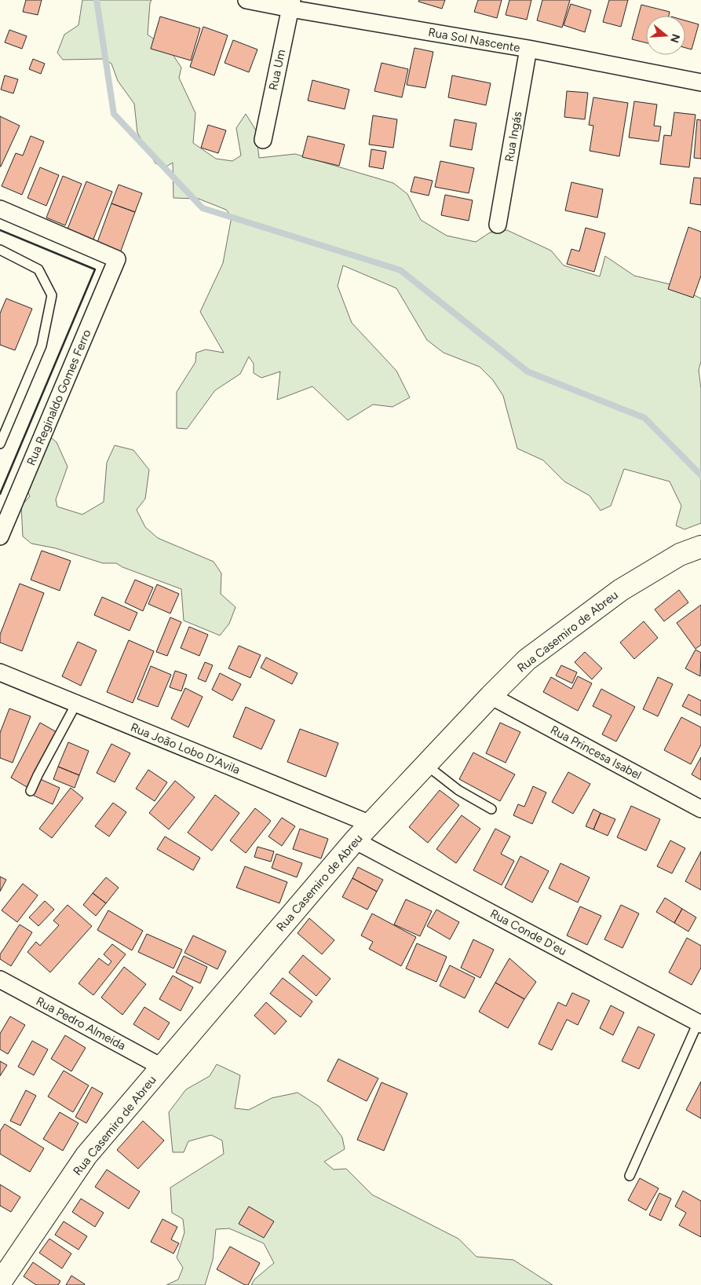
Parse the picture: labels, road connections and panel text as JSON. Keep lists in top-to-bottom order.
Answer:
{
  "streets": {
    "street": [
      "Rua Sol Nascente",
      "Rua Um",
      "Rua Ingás",
      "Rua Reginaldo Gomes Ferro",
      "Rua Casemiro de Abreu",
      "Rua João Lobo D'Avila",
      "Rua Princesa Isabel",
      "Rua Conde D'eu",
      "Rua Pedro Almeida"
    ]
  },
  "crossings": [
    ["Rua Sol Nascente", "Rua Um"],
    ["Rua Sol Nascente", "Rua Ingás"],
    ["Rua Casemiro de Abreu", "Rua João Lobo D'Avila"],
    ["Rua Casemiro de Abreu", "Rua Princesa Isabel"],
    ["Rua Casemiro de Abreu", "Rua Conde D'eu"],
    ["Rua Casemiro de Abreu", "Rua Pedro Almeida"]
  ],
  "north": "right"
}
